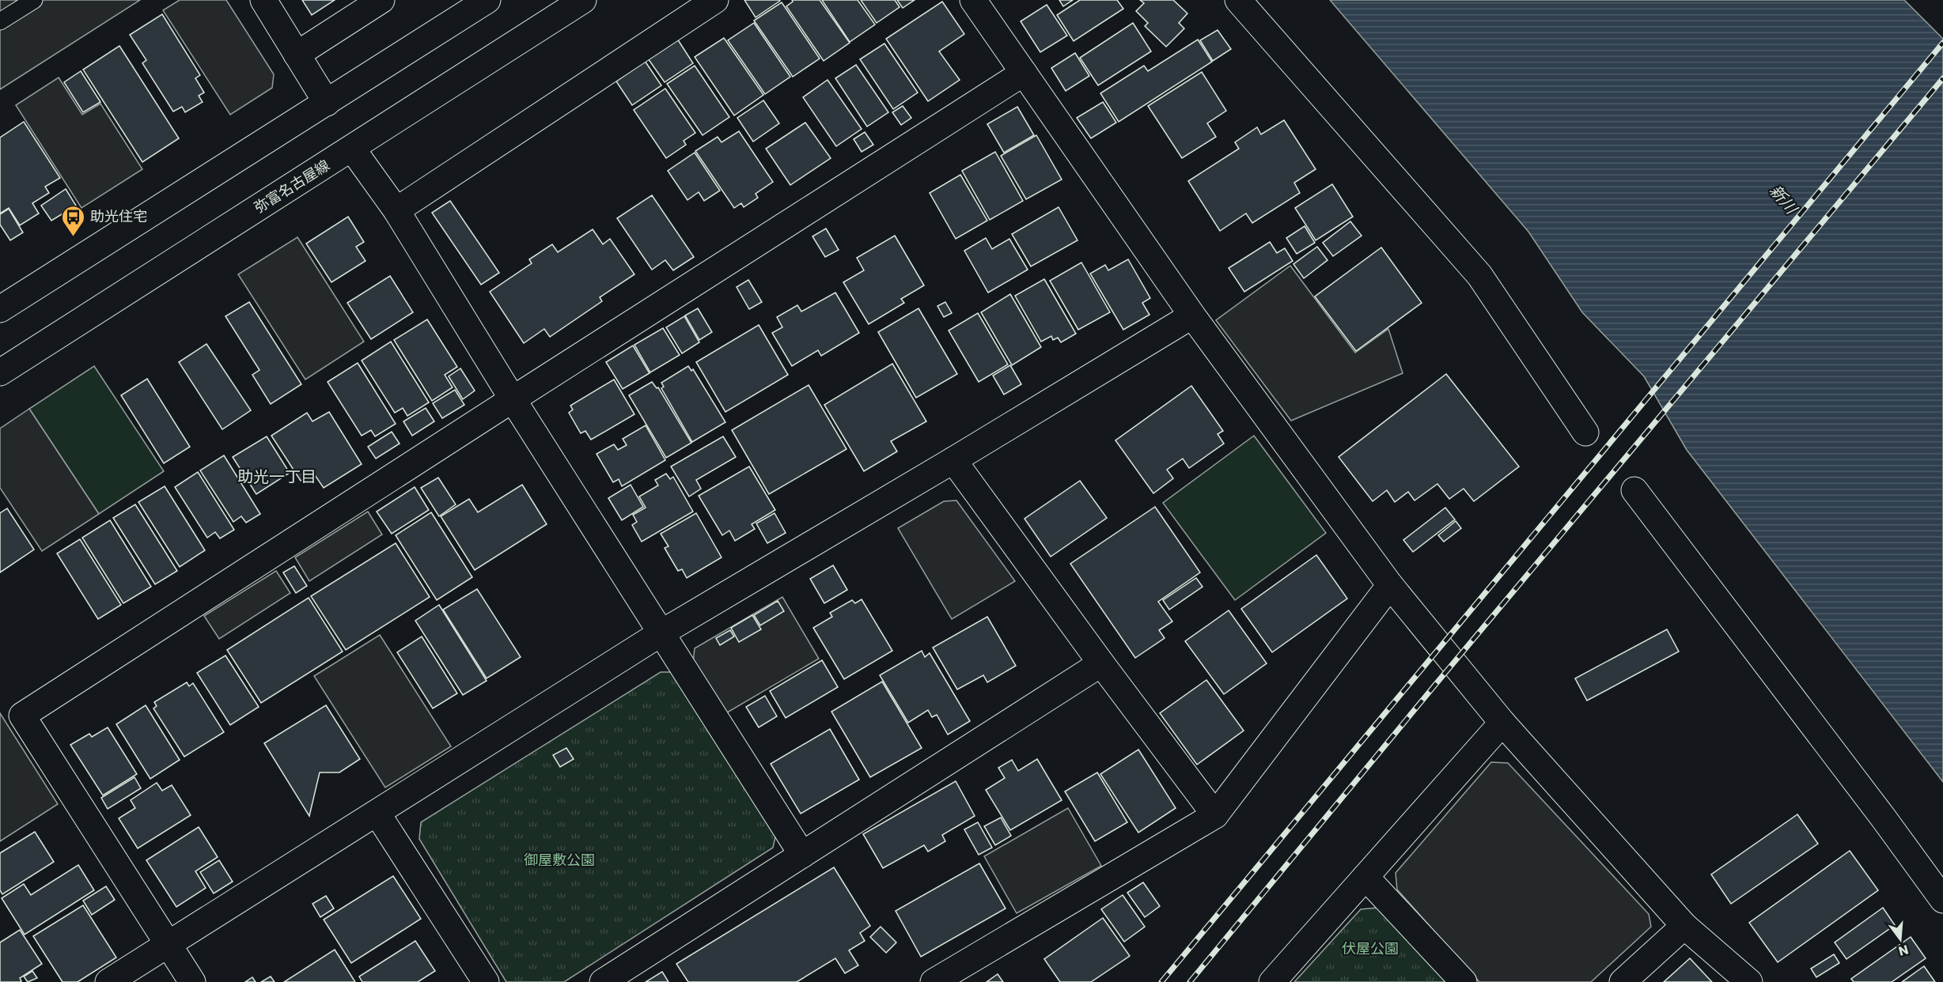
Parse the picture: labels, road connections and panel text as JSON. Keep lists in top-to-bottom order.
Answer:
{
  "streets": {
    "street": ["弥富名古屋線"]
  },
  "districts": ["助光一丁目"],
  "water": ["新川"],
  "parks": ["御屋敷公園", "伏屋公園"],
  "places": {
    "bus stop": ["助光住宅"]
  },
  "north": "bottom"
}
